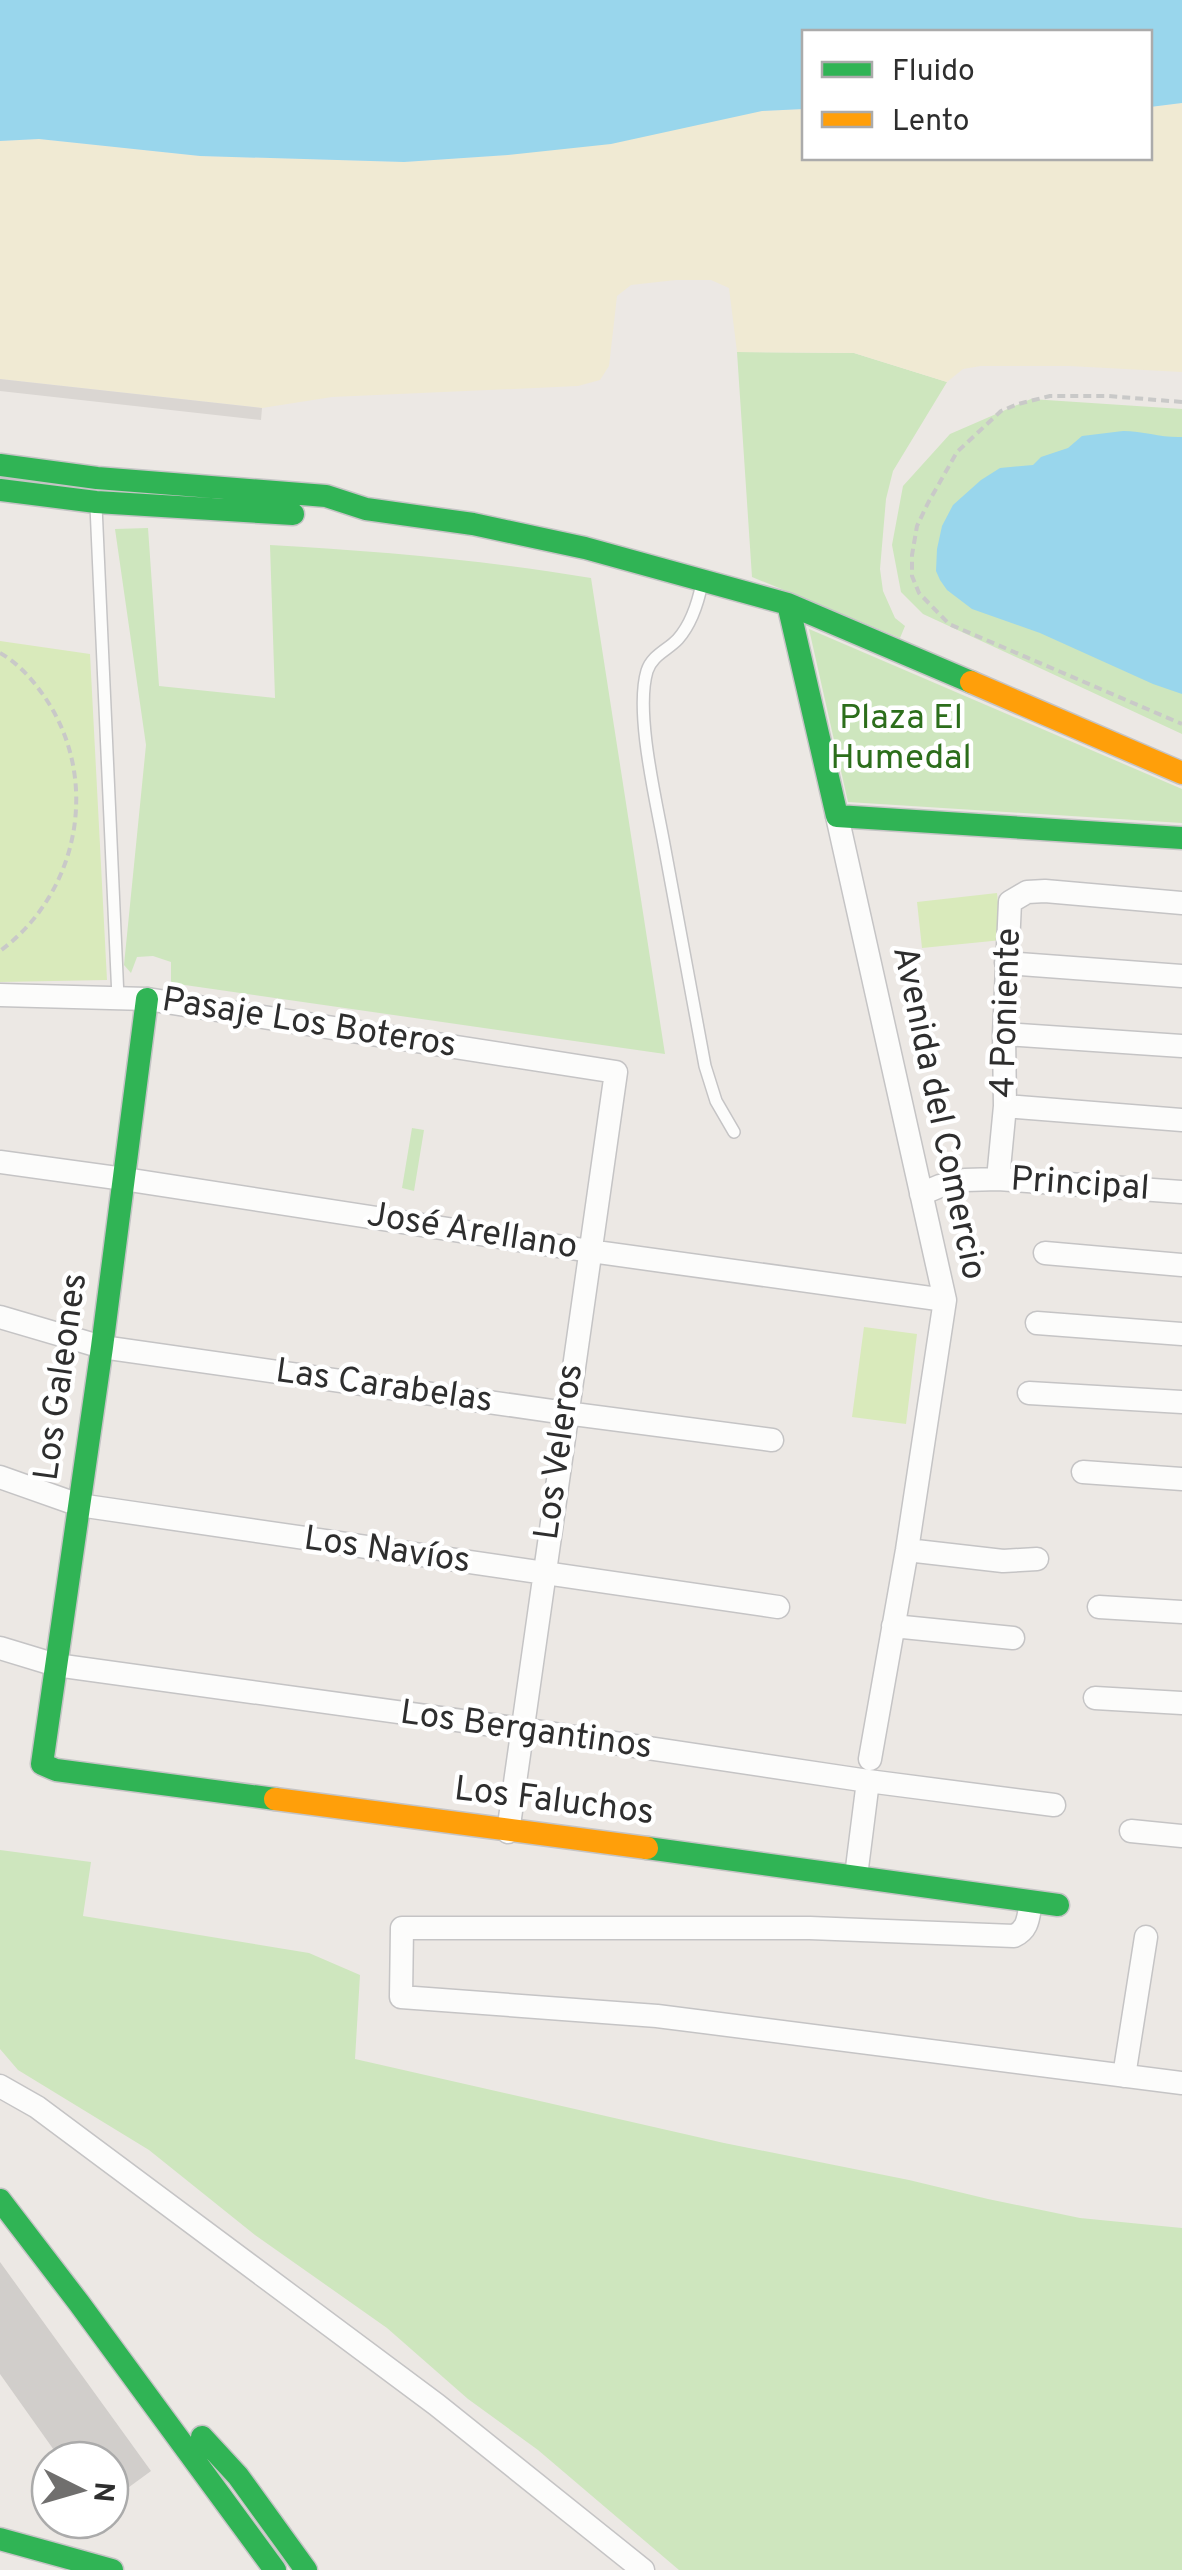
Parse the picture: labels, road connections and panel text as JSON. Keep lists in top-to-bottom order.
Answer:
{
  "streets": {
    "street": [
      "4 Poniente",
      "Pasaje Los Boteros",
      "Avenida del Comercio",
      "Principal",
      "José Arellano",
      "Los Galeones",
      "Las Carabelas",
      "Los Veleros",
      "Los Navíos",
      "Los Bergantinos",
      "Los Faluchos"
    ]
  },
  "crossings": [
    ["4 Poniente", "Principal"],
    ["Pasaje Los Boteros", "Los Galeones"],
    ["Pasaje Los Boteros", "Los Veleros"],
    ["Avenida del Comercio", "Principal"],
    ["Avenida del Comercio", "José Arellano"],
    ["Avenida del Comercio", "Los Bergantinos"],
    ["Avenida del Comercio", "Los Faluchos"],
    ["José Arellano", "Los Galeones"],
    ["José Arellano", "Los Veleros"],
    ["Los Galeones", "Las Carabelas"],
    ["Los Galeones", "Los Navíos"],
    ["Los Galeones", "Los Bergantinos"],
    ["Los Galeones", "Los Faluchos"],
    ["Las Carabelas", "Los Veleros"],
    ["Los Veleros", "Los Navíos"],
    ["Los Veleros", "Los Bergantinos"],
    ["Los Veleros", "Los Faluchos"]
  ],
  "parks": ["Plaza El Humedal"],
  "legend": ["Fluido", "Lento"],
  "north": "right"
}
